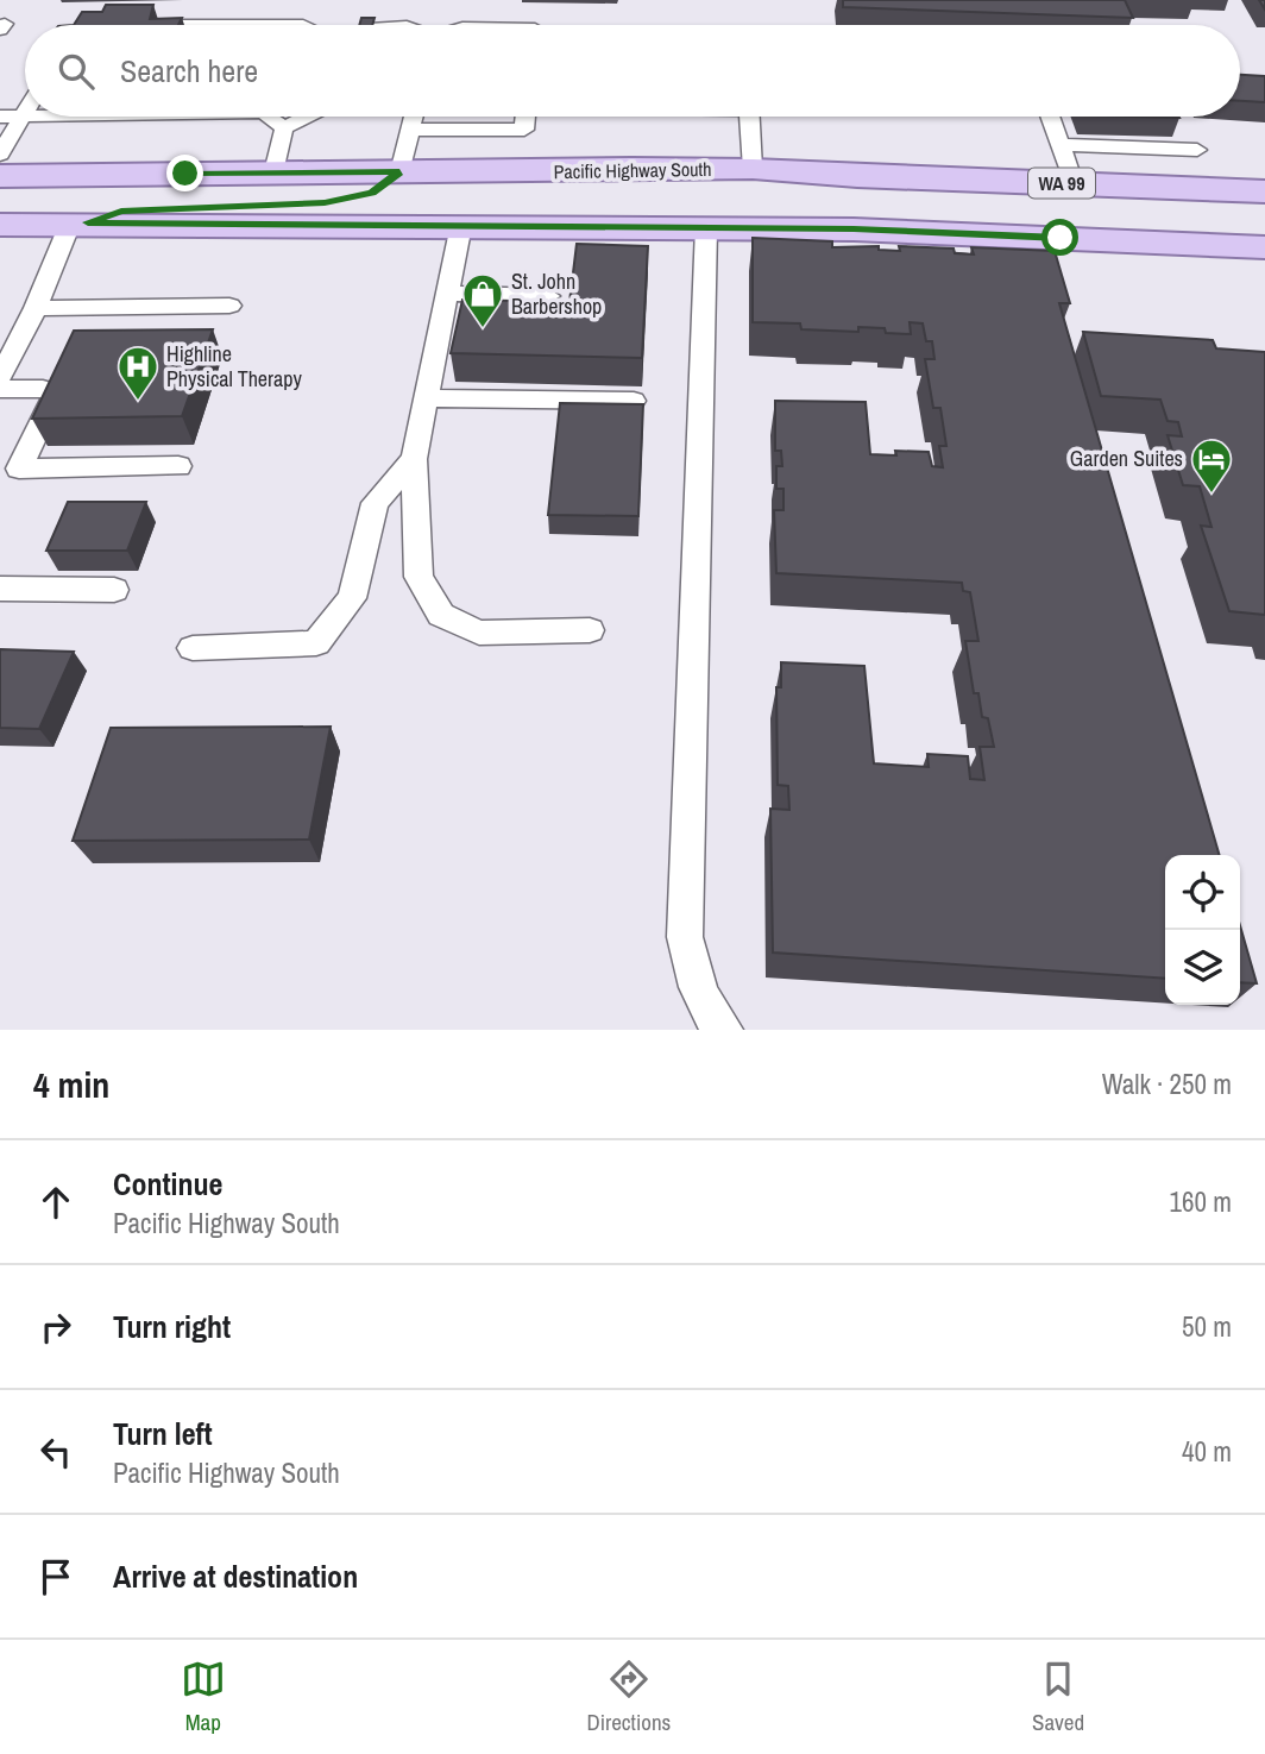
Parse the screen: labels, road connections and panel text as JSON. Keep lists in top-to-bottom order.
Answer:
{
  "streets": {
    "main road": ["Pacific Highway South", "WA 99"]
  },
  "places": {
    "shop": ["St. John Barbershop"],
    "hospital": ["Highline Physical Therapy"],
    "hotel": ["Garden Suites"]
  },
  "page": {
    "search": "Search here",
    "heading": ["4 min", "Walk · 250 m"],
    "list": [
      ["Continue", "Pacific Highway South", "160 m"],
      ["Turn right", "50 m"],
      ["Turn left", "Pacific Highway South", "40 m"],
      "Arrive at destination"
    ],
    "nav": ["Map", "Directions", "Saved"]
  }
}
